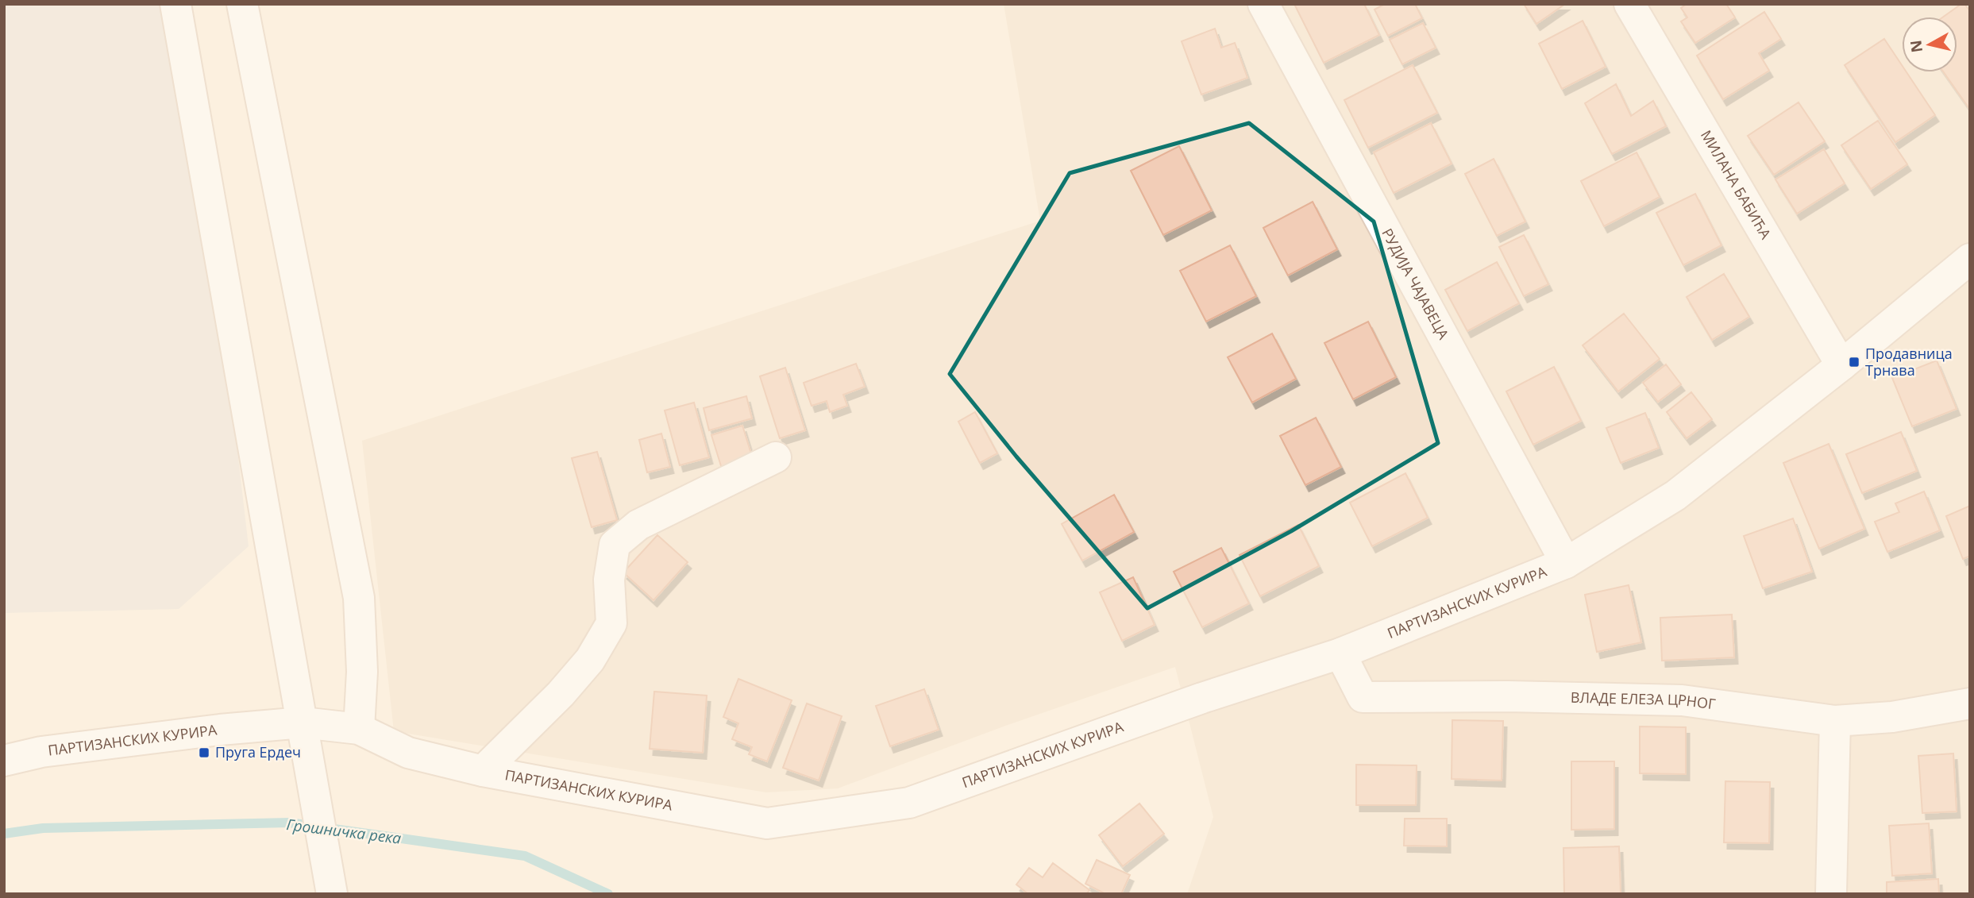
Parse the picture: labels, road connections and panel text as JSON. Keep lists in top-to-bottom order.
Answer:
{
  "streets": {
    "street": [
      "МИЛАНА БАБИЋА",
      "РУДИЈА ЧАЈАВЕЦА",
      "ПАРТИЗАНСКИХ КУРИРА",
      "ВЛАДЕ ЕЛЕЗА ЦРНОГ"
    ]
  },
  "crossings": [
    ["МИЛАНА БАБИЋА", "ПАРТИЗАНСКИХ КУРИРА"],
    ["РУДИЈА ЧАЈАВЕЦА", "ПАРТИЗАНСКИХ КУРИРА"],
    ["ПАРТИЗАНСКИХ КУРИРА", "ВЛАДЕ ЕЛЕЗА ЦРНОГ"]
  ],
  "water": ["Грошничка река"],
  "places": {
    "transit": ["Продавница Трнава", "Пруга Ердеч"]
  },
  "north": "left"
}
